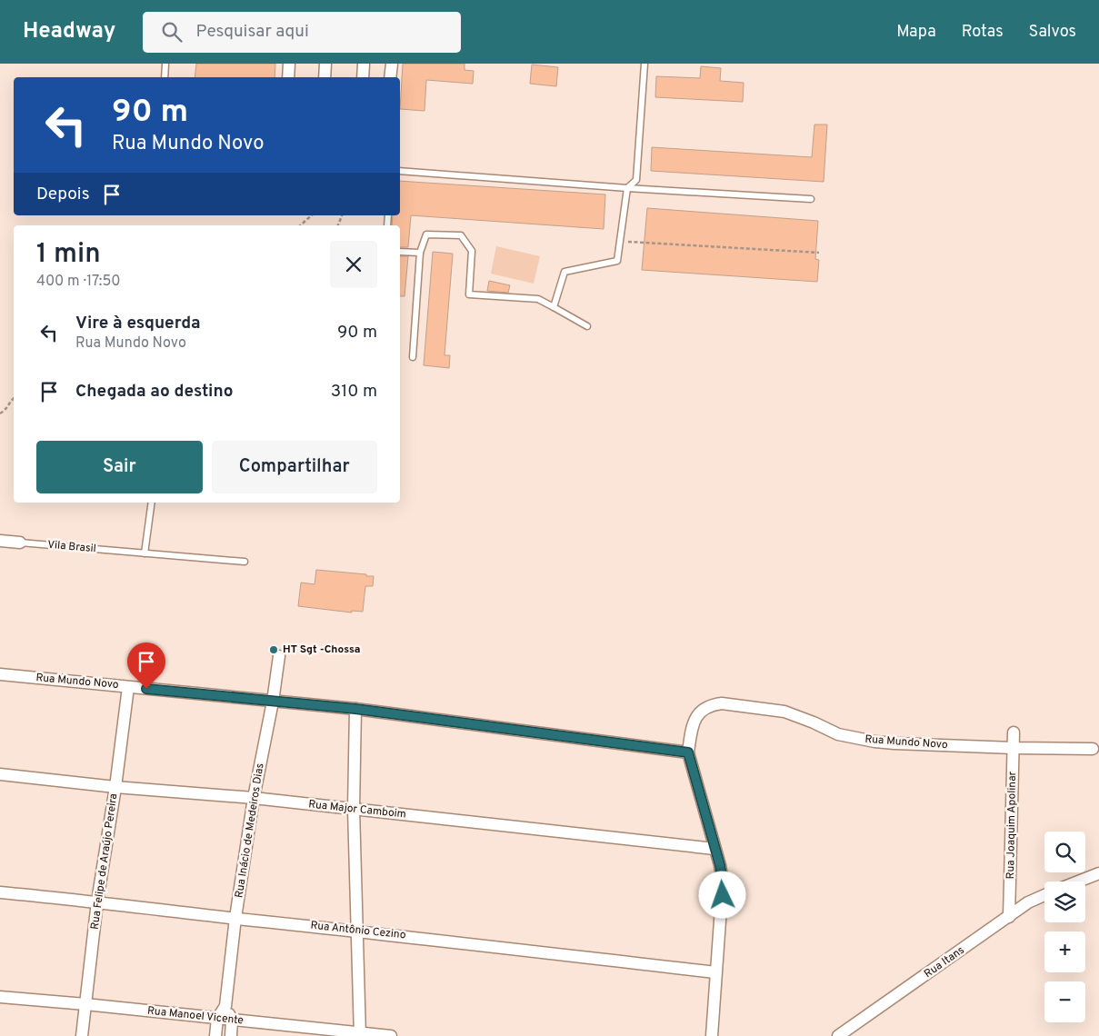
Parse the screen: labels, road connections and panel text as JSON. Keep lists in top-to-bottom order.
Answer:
{
  "streets": {
    "street": [
      "Vila Brasil",
      "Rua Mundo Novo",
      "Rua Major Camboim",
      "Rua Joaquim Apolinar",
      "Rua Inácio de Medeiros Dias",
      "Rua Felipe de Araújo Pereira",
      "Rua Antônio Cezino",
      "Rua Itans",
      "Rua Manoel Vicente"
    ]
  },
  "crossings": [
    ["Rua Mundo Novo", "Rua Joaquim Apolinar"],
    ["Rua Mundo Novo", "Rua Inácio de Medeiros Dias"],
    ["Rua Mundo Novo", "Rua Felipe de Araújo Pereira"],
    ["Rua Major Camboim", "Rua Inácio de Medeiros Dias"],
    ["Rua Major Camboim", "Rua Felipe de Araújo Pereira"],
    ["Rua Joaquim Apolinar", "Rua Itans"],
    ["Rua Inácio de Medeiros Dias", "Rua Antônio Cezino"],
    ["Rua Inácio de Medeiros Dias", "Rua Manoel Vicente"],
    ["Rua Felipe de Araújo Pereira", "Rua Antônio Cezino"],
    ["Rua Felipe de Araújo Pereira", "Rua Manoel Vicente"]
  ],
  "places": ["HT Sgt -Chossa"],
  "page": {
    "header": "Headway",
    "search": "Pesquisar aqui",
    "nav": ["Mapa", "Rotas", "Salvos"],
    "turn": ["90 m", "Rua Mundo Novo"],
    "then": "Depois",
    "heading": ["1 min", "400 m · 17:50"],
    "list": [
      {
        "name": "Vire à esquerda",
        "note": "Rua Mundo Novo",
        "value": "90 m"
      },
      {
        "name": "Chegada ao destino",
        "value": "310 m"
      }
    ],
    "buttons": ["Sair", "Compartilhar"],
    "map_buttons": ["+", "−"]
  }
}
